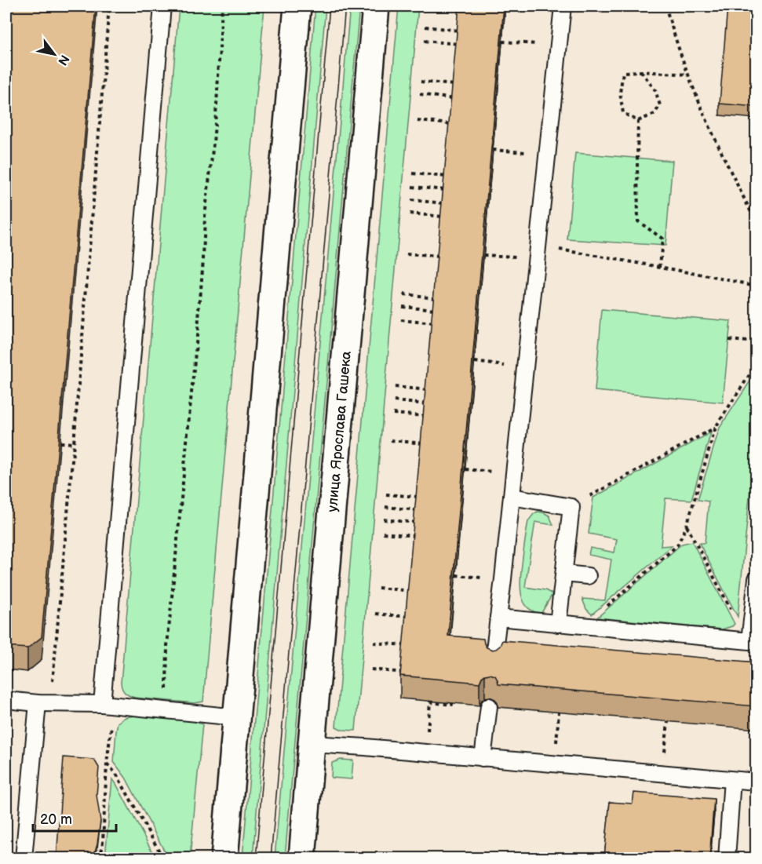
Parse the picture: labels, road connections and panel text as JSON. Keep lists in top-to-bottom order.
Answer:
{
  "streets": {
    "street": ["улица Ярослава Гашека"]
  },
  "scale_bar": "20 m",
  "north": "bottom right"
}
